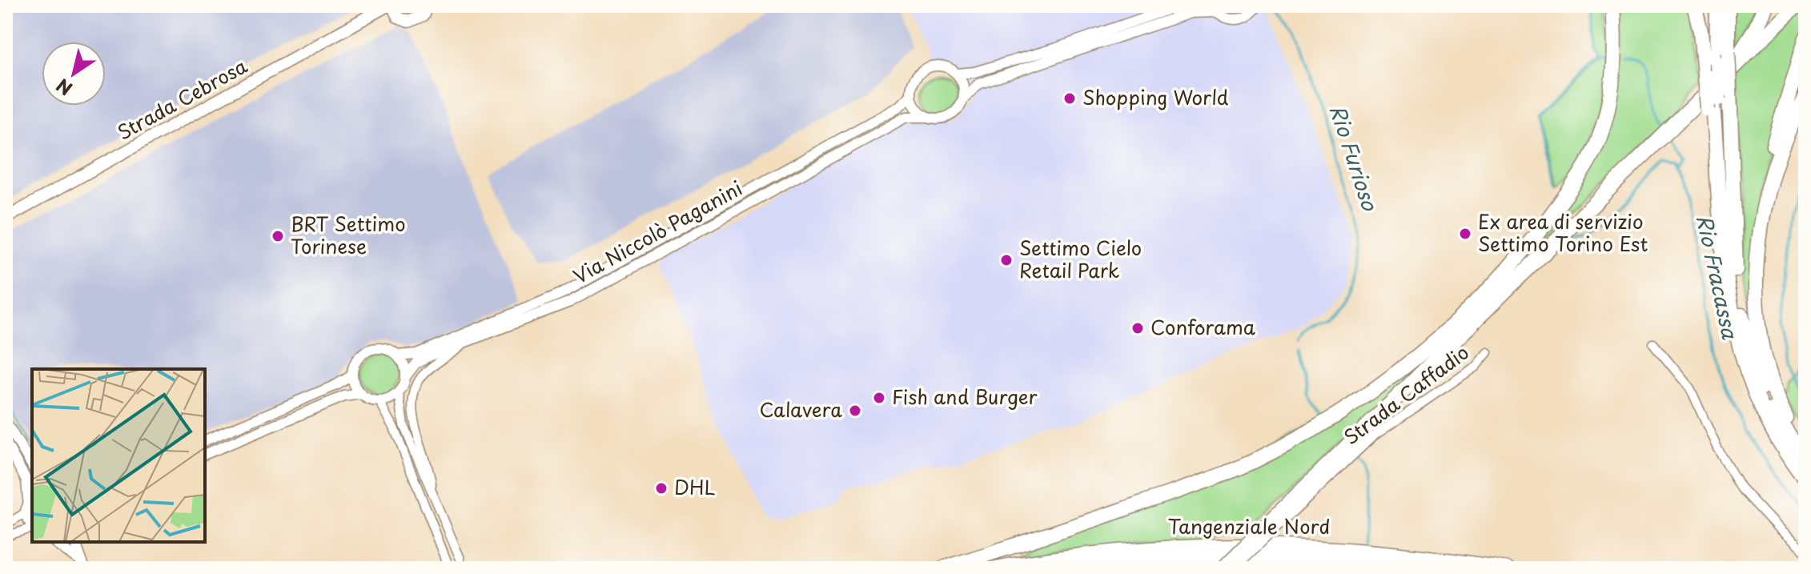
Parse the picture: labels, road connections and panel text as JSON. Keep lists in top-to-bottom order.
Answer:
{
  "streets": {
    "highway": ["Tangenziale Nord"],
    "main road": ["Strada Cebrosa"],
    "street": ["Via Niccolò Paganini", "Strada Caffadio"]
  },
  "water": ["Rio Furioso", "Rio Fracassa"],
  "places": [
    "Shopping World",
    "Ex area di servizio Settimo Torino Est",
    "BRT Settimo Torinese",
    "Settimo Cielo Retail Park",
    "Conforama",
    "Fish and Burger",
    "Calavera",
    "DHL"
  ],
  "north": "bottom left"
}
